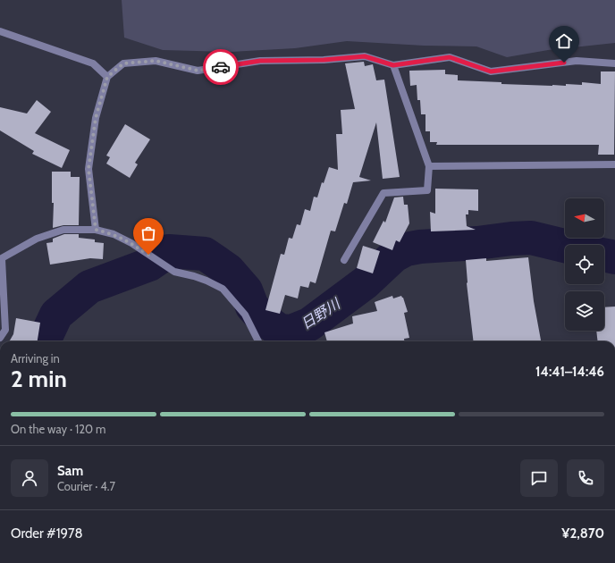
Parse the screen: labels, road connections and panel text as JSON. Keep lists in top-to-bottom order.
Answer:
{
  "water": ["日野川"],
  "north": "left",
  "page": {
    "heading": ["2 min", "Arriving in", "14:41–14:46"],
    "panel": [
      "Sam",
      "Courier · 4.7",
      "Order #1978",
      "¥2,870"
    ],
    "bar": "On the way · 120 m"
  }
}
